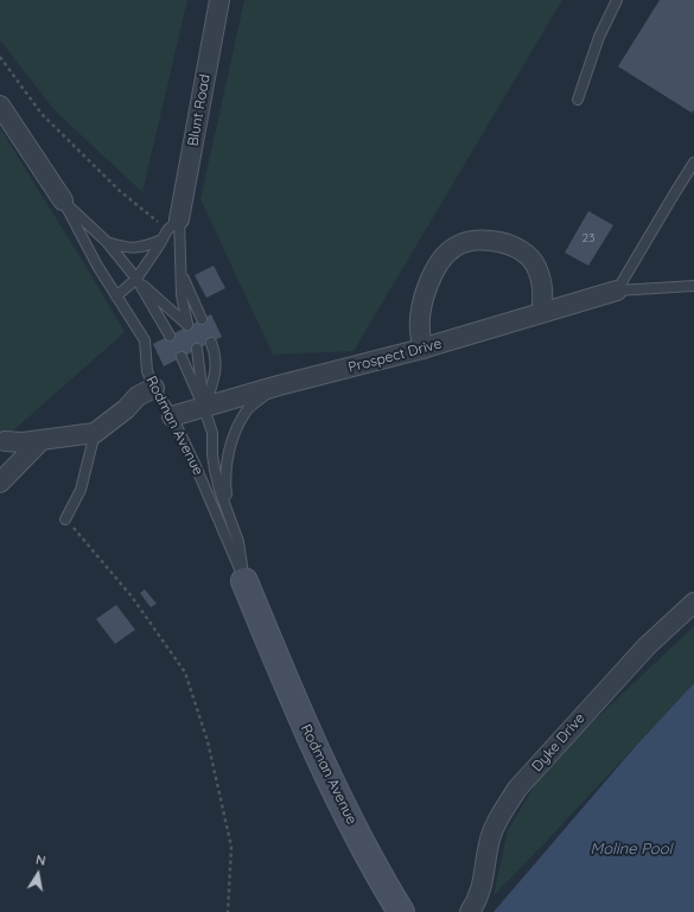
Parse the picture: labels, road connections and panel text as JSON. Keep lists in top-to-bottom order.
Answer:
{
  "streets": {
    "street": [
      "Blunt Road",
      "Prospect Drive",
      "Rodman Avenue",
      "Dyke Drive"
    ]
  },
  "crossings": [
    ["Blunt Road", "Rodman Avenue"],
    ["Prospect Drive", "Rodman Avenue"]
  ],
  "water": ["Moline Pool"],
  "house_numbers": ["23"],
  "north": "top"
}
